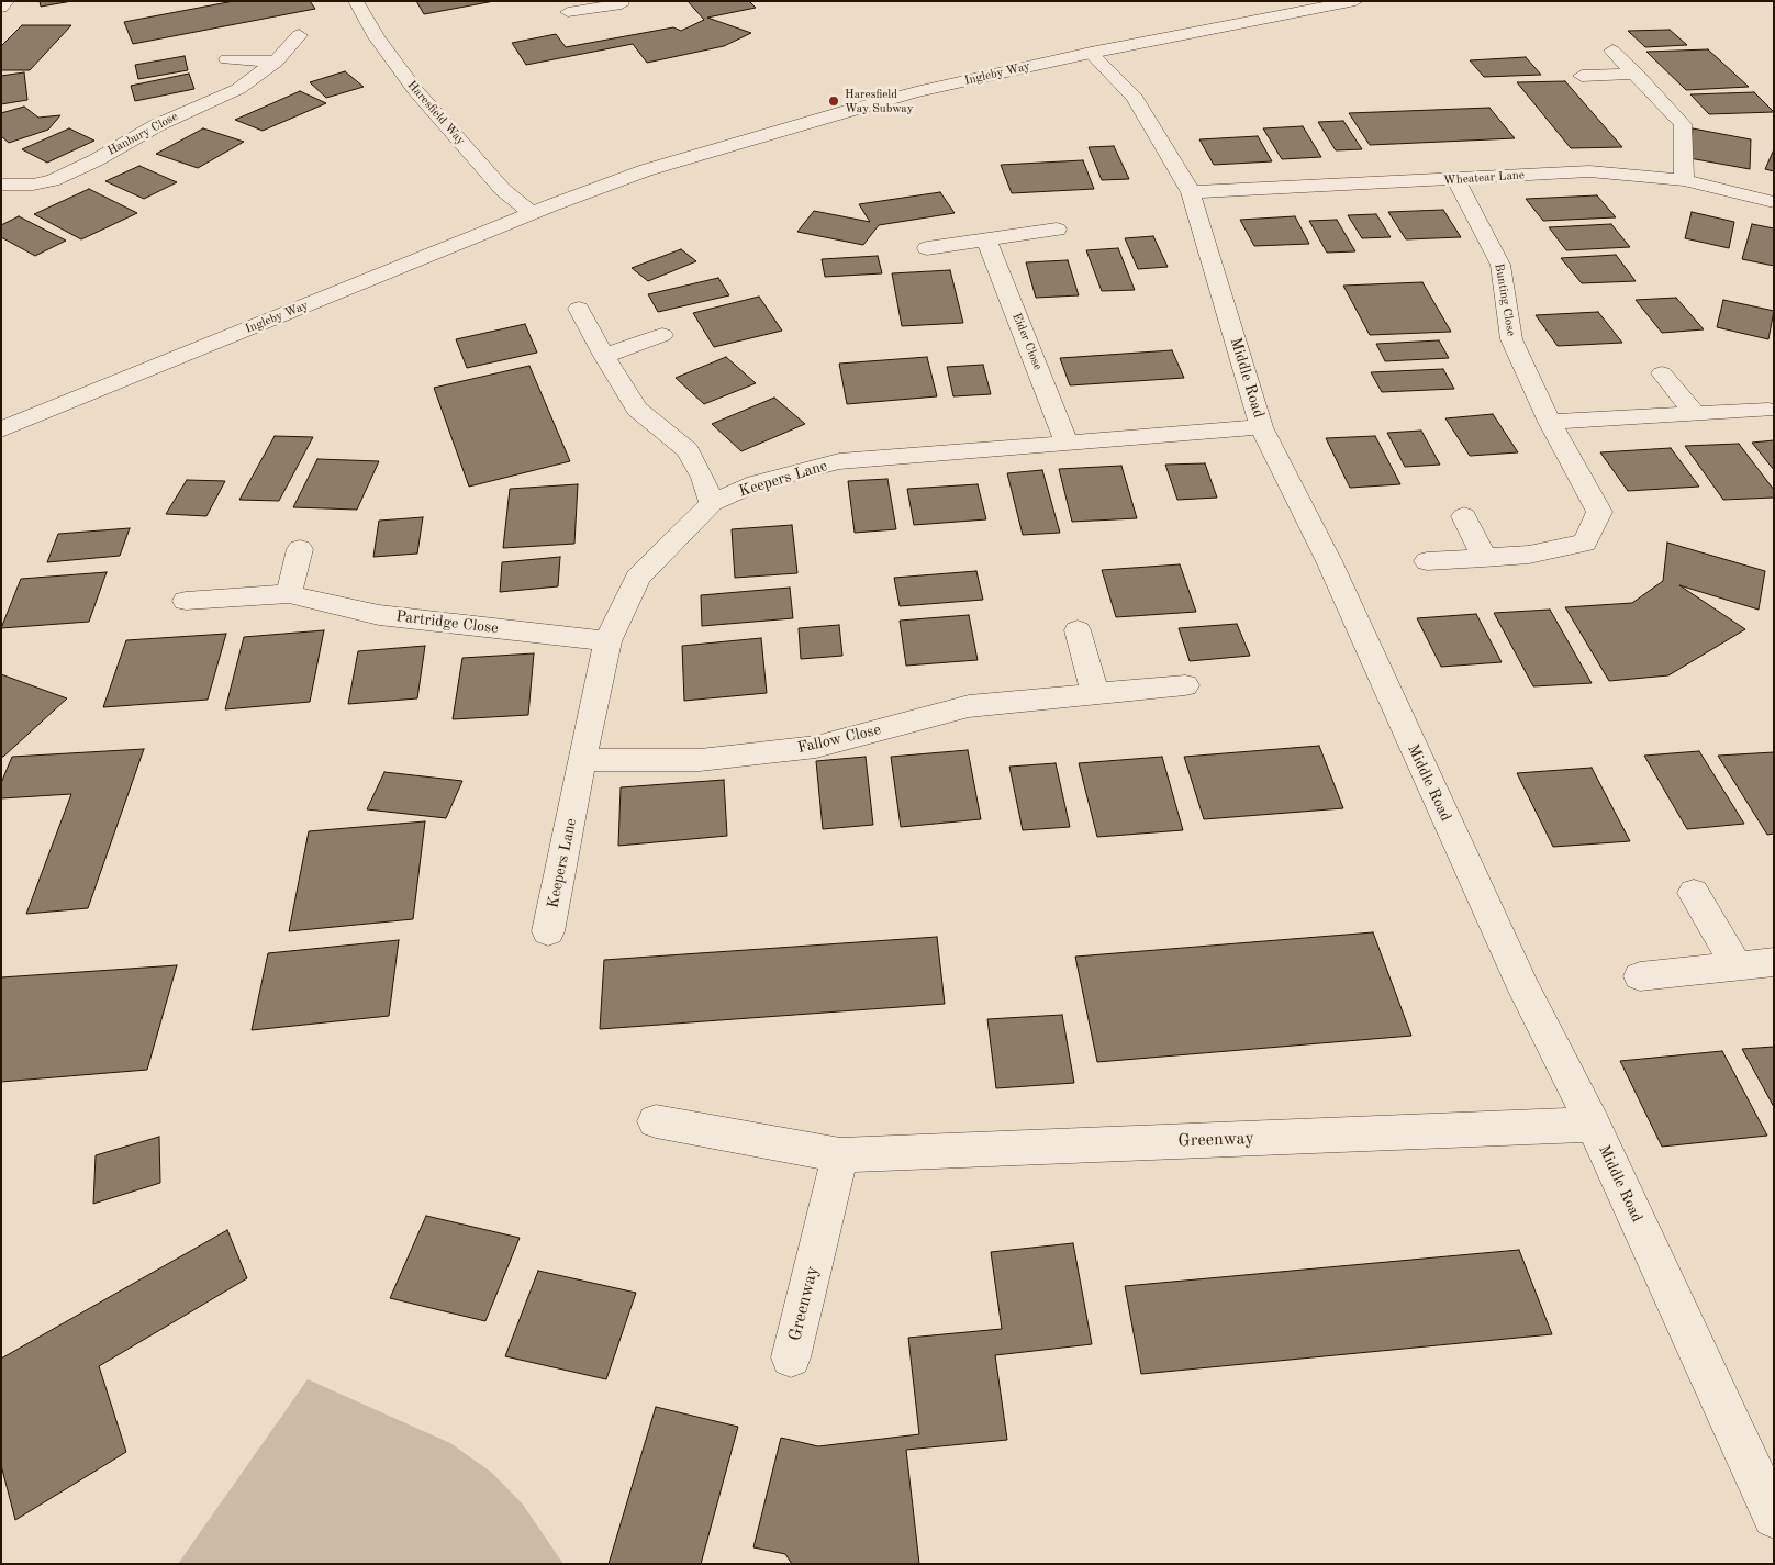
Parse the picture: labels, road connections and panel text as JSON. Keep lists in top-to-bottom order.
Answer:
{
  "streets": {
    "street": [
      "Ingleby Way",
      "Haresfield Way",
      "Hanbury Close",
      "Wheatear Lane",
      "Bunting Close",
      "Eider Close",
      "Middle Road",
      "Keepers Lane",
      "Partridge Close",
      "Fallow Close",
      "Greenway"
    ]
  },
  "crossings": [
    ["Ingleby Way", "Haresfield Way"],
    ["Ingleby Way", "Middle Road"],
    ["Wheatear Lane", "Bunting Close"],
    ["Wheatear Lane", "Middle Road"],
    ["Eider Close", "Keepers Lane"],
    ["Middle Road", "Keepers Lane"],
    ["Middle Road", "Greenway"],
    ["Keepers Lane", "Partridge Close"],
    ["Keepers Lane", "Fallow Close"]
  ],
  "places": ["Haresfield Way Subway"]
}
